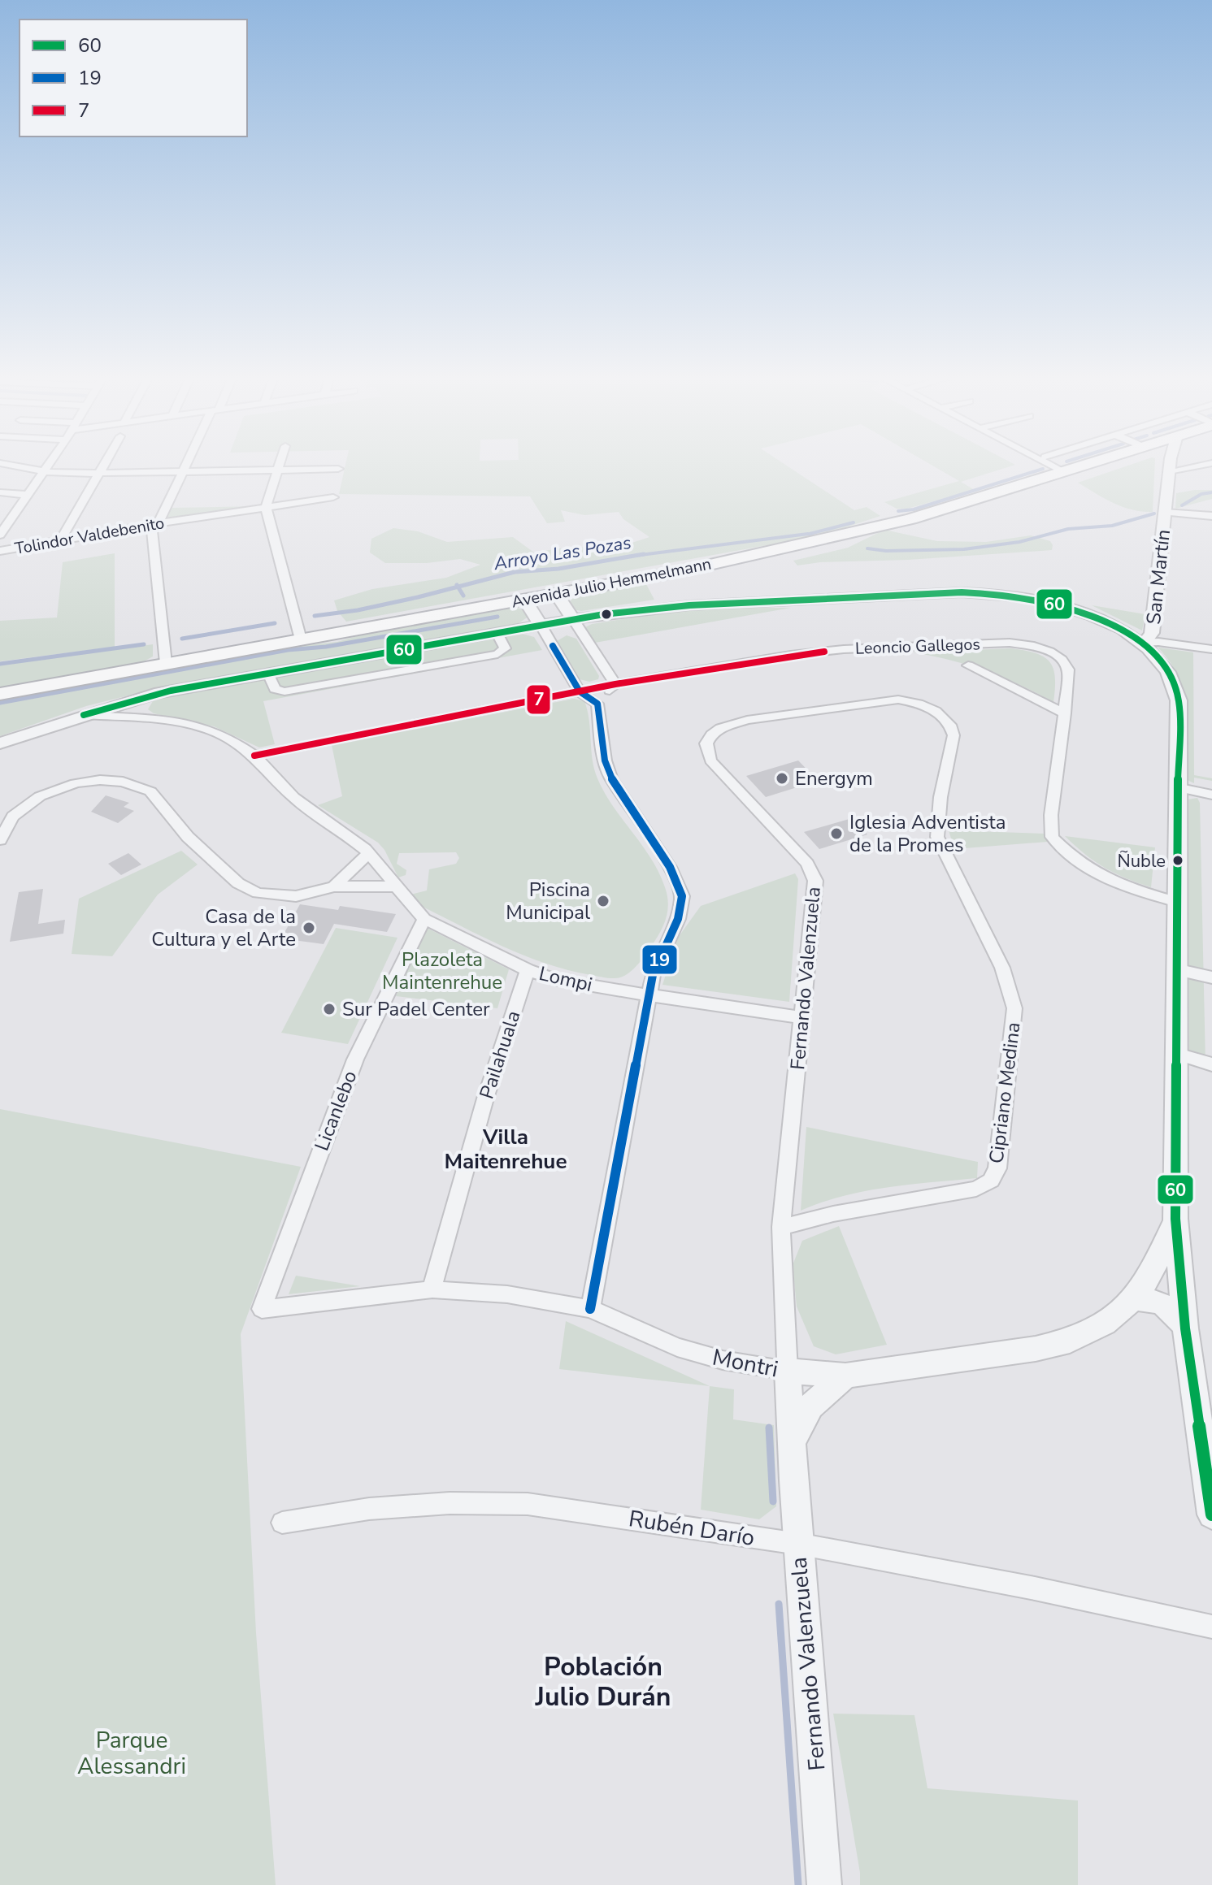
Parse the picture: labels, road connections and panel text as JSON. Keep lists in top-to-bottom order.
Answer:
{
  "streets": {
    "highway": ["Avenida Julio Hemmelmann"],
    "street": [
      "Tolindor Valdebenito",
      "San Martín",
      "Leoncio Gallegos",
      "Fernando Valenzuela",
      "Lompi",
      "Pailahuala",
      "Cipriano Medina",
      "Licanlebo",
      "Montri",
      "Rubén Darío"
    ]
  },
  "crossings": [
    ["San Martín", "Leoncio Gallegos"],
    ["San Martín", "Montri"],
    ["Leoncio Gallegos", "Lompi"],
    ["Fernando Valenzuela", "Lompi"],
    ["Fernando Valenzuela", "Cipriano Medina"],
    ["Fernando Valenzuela", "Montri"],
    ["Fernando Valenzuela", "Rubén Darío"],
    ["Lompi", "Pailahuala"],
    ["Lompi", "Licanlebo"],
    ["Pailahuala", "Montri"],
    ["Licanlebo", "Montri"]
  ],
  "districts": ["Villa Maitenrehue", "Población Julio Durán"],
  "water": ["Arroyo Las Pozas"],
  "parks": ["Plazoleta Maintenrehue", "Parque Alessandri"],
  "places": [
    "Energym",
    "Iglesia Adventista de la Promes",
    "Ñuble",
    "Piscina Municipal",
    "Casa de la Cultura y el Arte",
    "Sur Padel Center"
  ],
  "lines": ["transit line 60", "transit line 19", "transit line 7"],
  "legend": ["60", "19", "7"]
}
